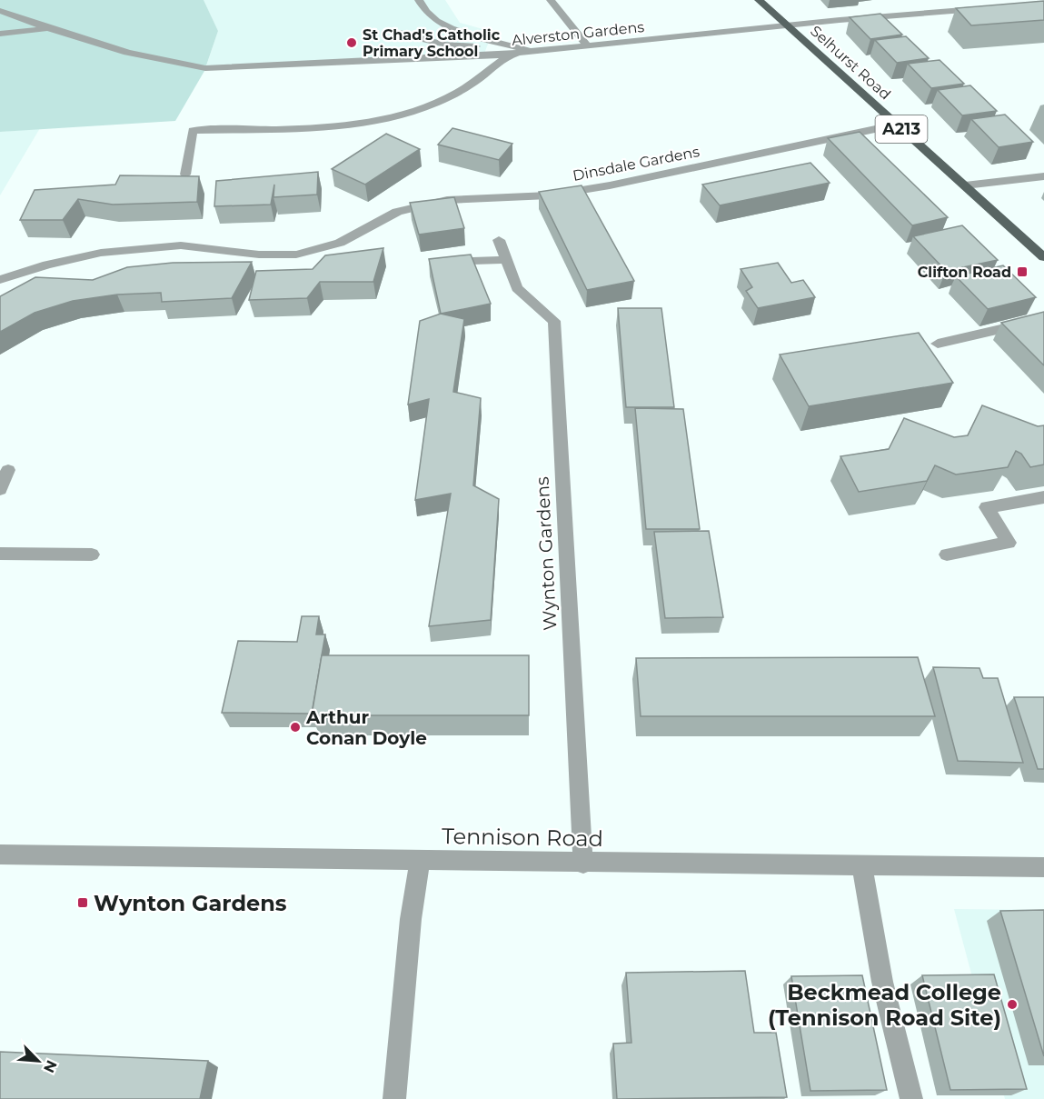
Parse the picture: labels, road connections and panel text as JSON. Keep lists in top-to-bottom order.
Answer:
{
  "streets": {
    "main road": ["Selhurst Road", "A213"],
    "street": [
      "Alverston Gardens",
      "Dinsdale Gardens",
      "Wynton Gardens",
      "Tennison Road"
    ]
  },
  "crossings": [
    ["Alverston Gardens", "Selhurst Road"],
    ["Selhurst Road", "Dinsdale Gardens"],
    ["Wynton Gardens", "Tennison Road"]
  ],
  "places": {
    "other": ["St Chad's Catholic Primary School", "Arthur Conan Doyle", "Beckmead College (Tennison Road Site)"],
    "transit": ["Clifton Road", "Wynton Gardens"]
  },
  "north": "bottom right"
}
